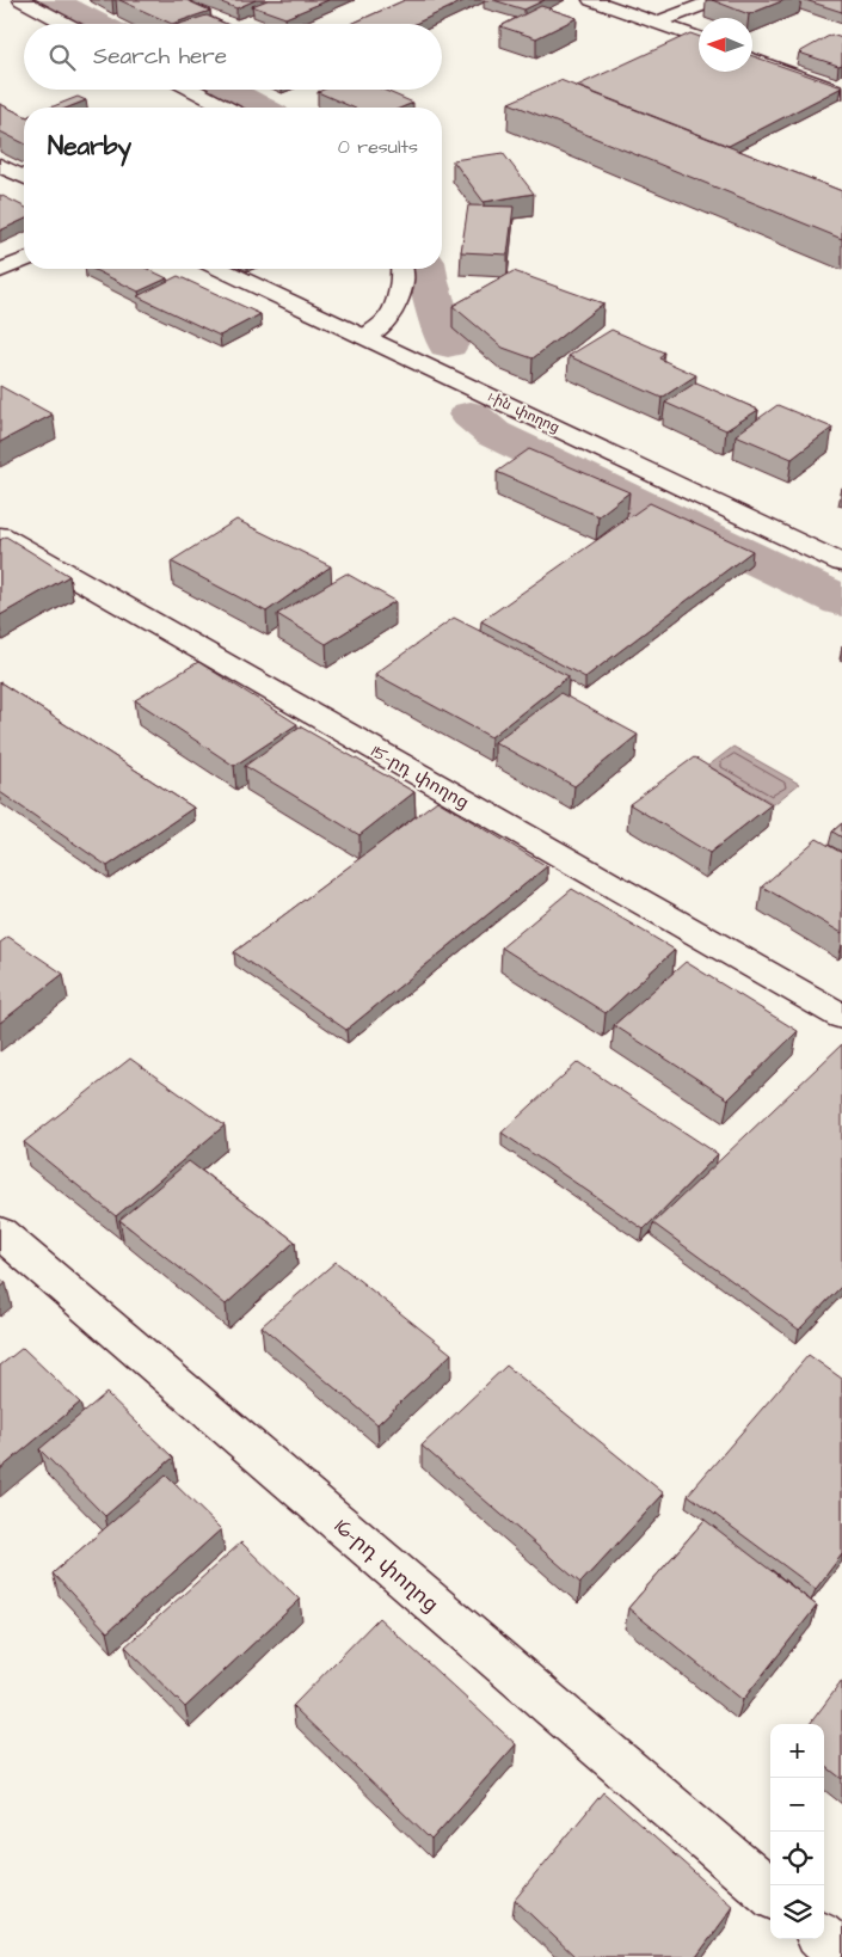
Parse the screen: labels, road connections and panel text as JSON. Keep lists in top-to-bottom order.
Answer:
{
  "streets": {
    "street": ["1-ին փողոց", "15-րդ փողոց", "16-րդ փողոց"]
  },
  "north": "left",
  "page": {
    "search": "Search here",
    "heading": ["Nearby", "0 results"],
    "map_buttons": ["+", "−"]
  }
}
